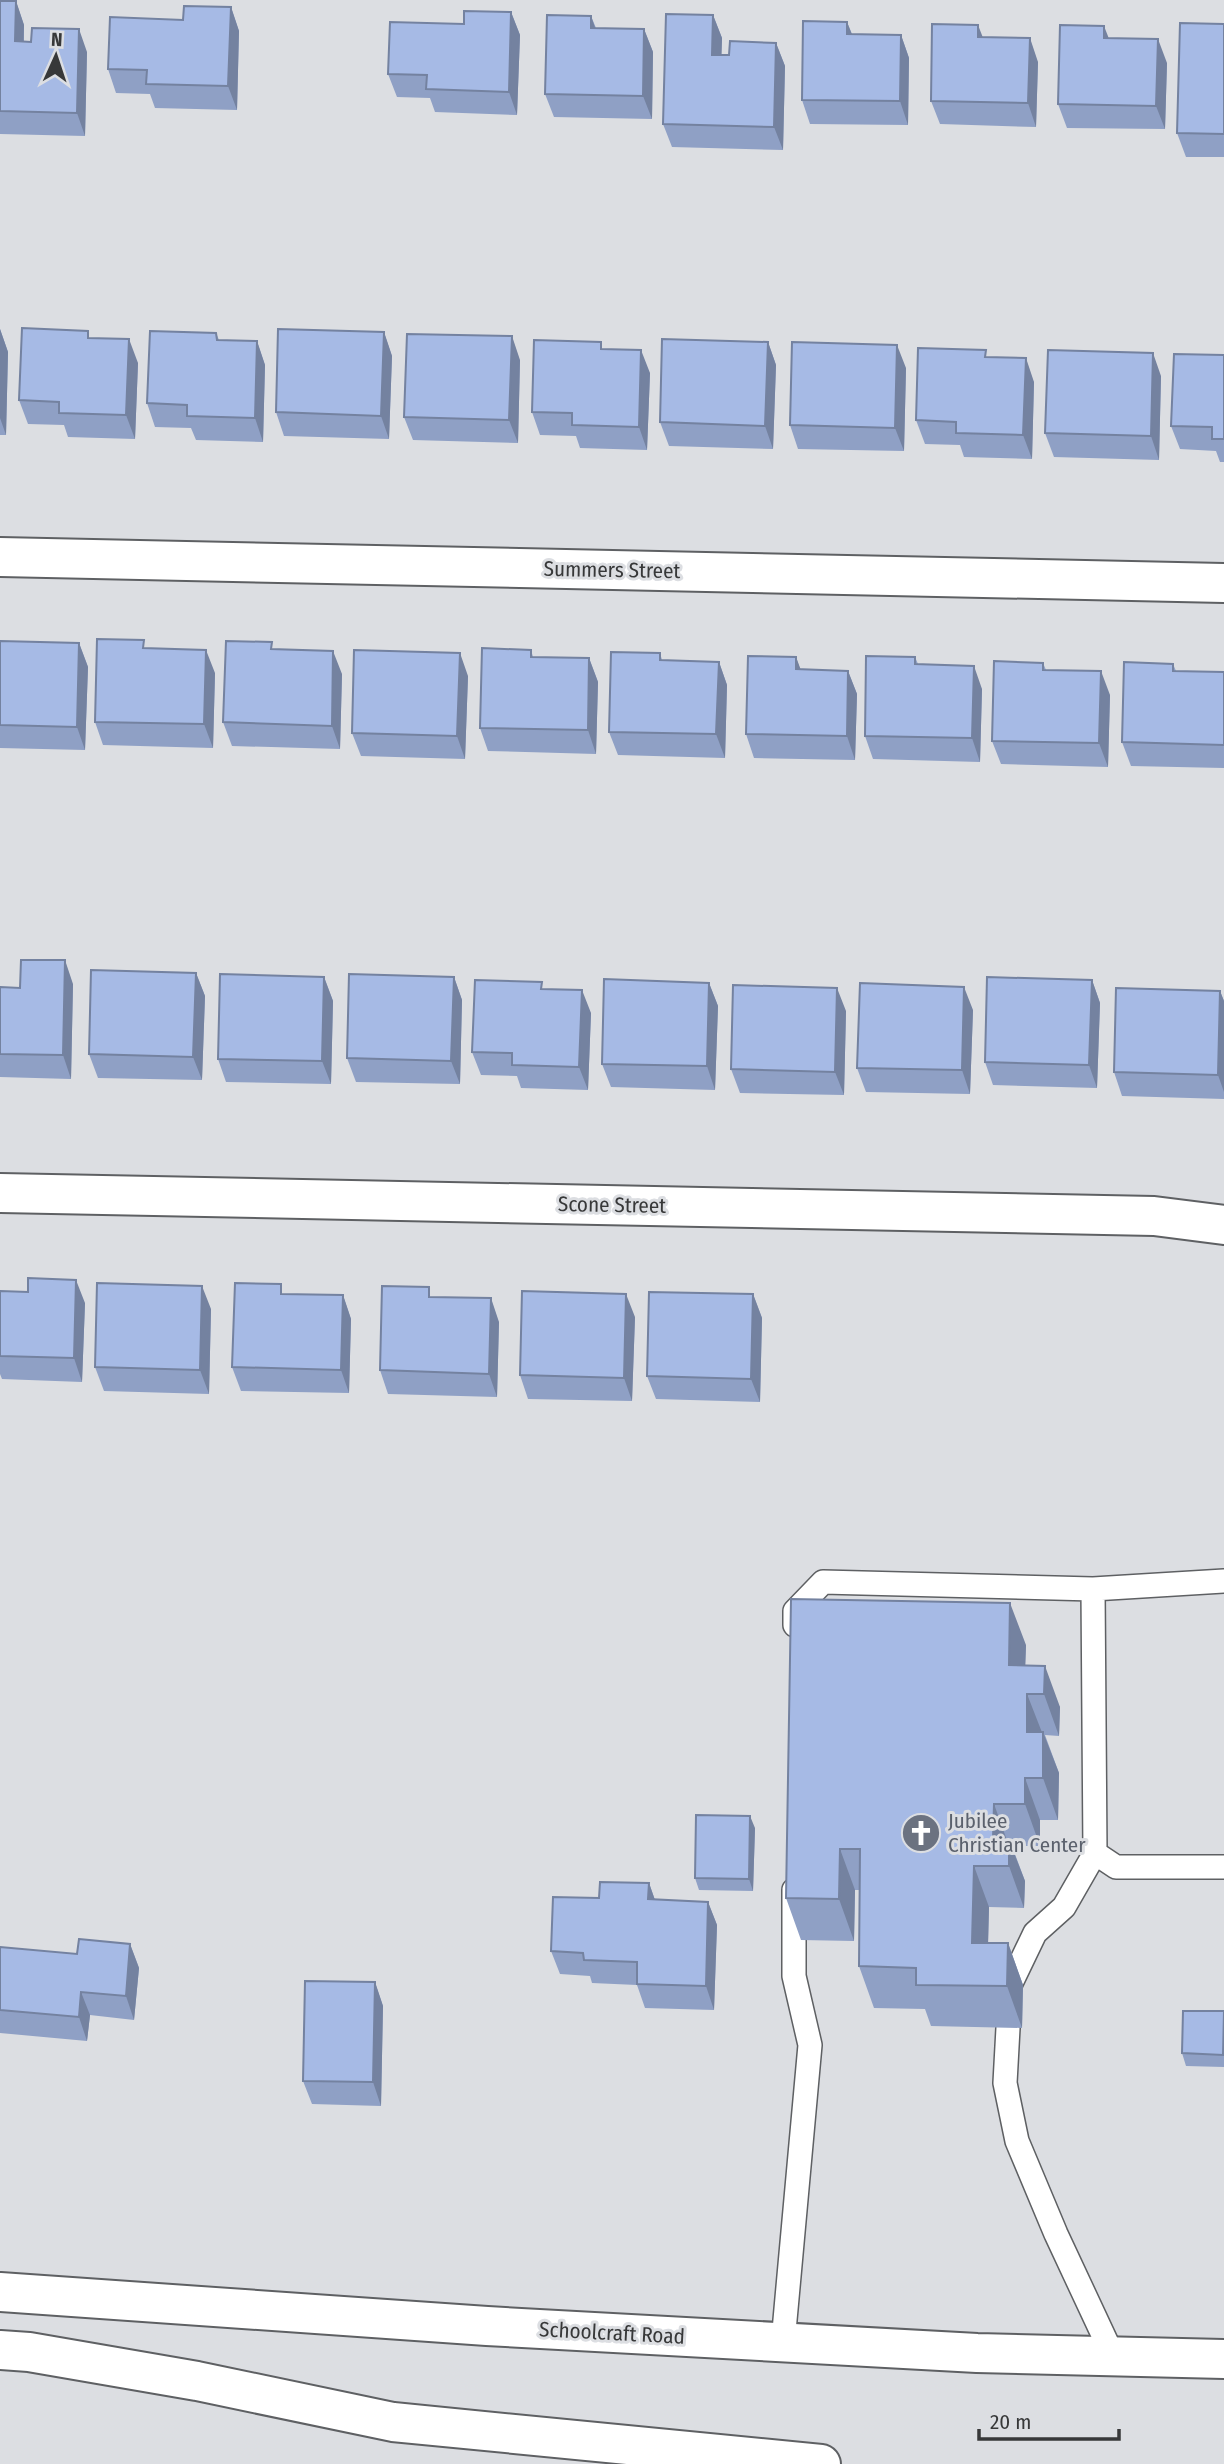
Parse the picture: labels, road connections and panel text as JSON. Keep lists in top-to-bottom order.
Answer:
{
  "streets": {
    "main road": ["Summers Street", "Scone Street", "Schoolcraft Road"]
  },
  "places": {
    "church": ["Jubilee Christian Center"]
  },
  "scale_bar": "20 m",
  "north": "top"
}
